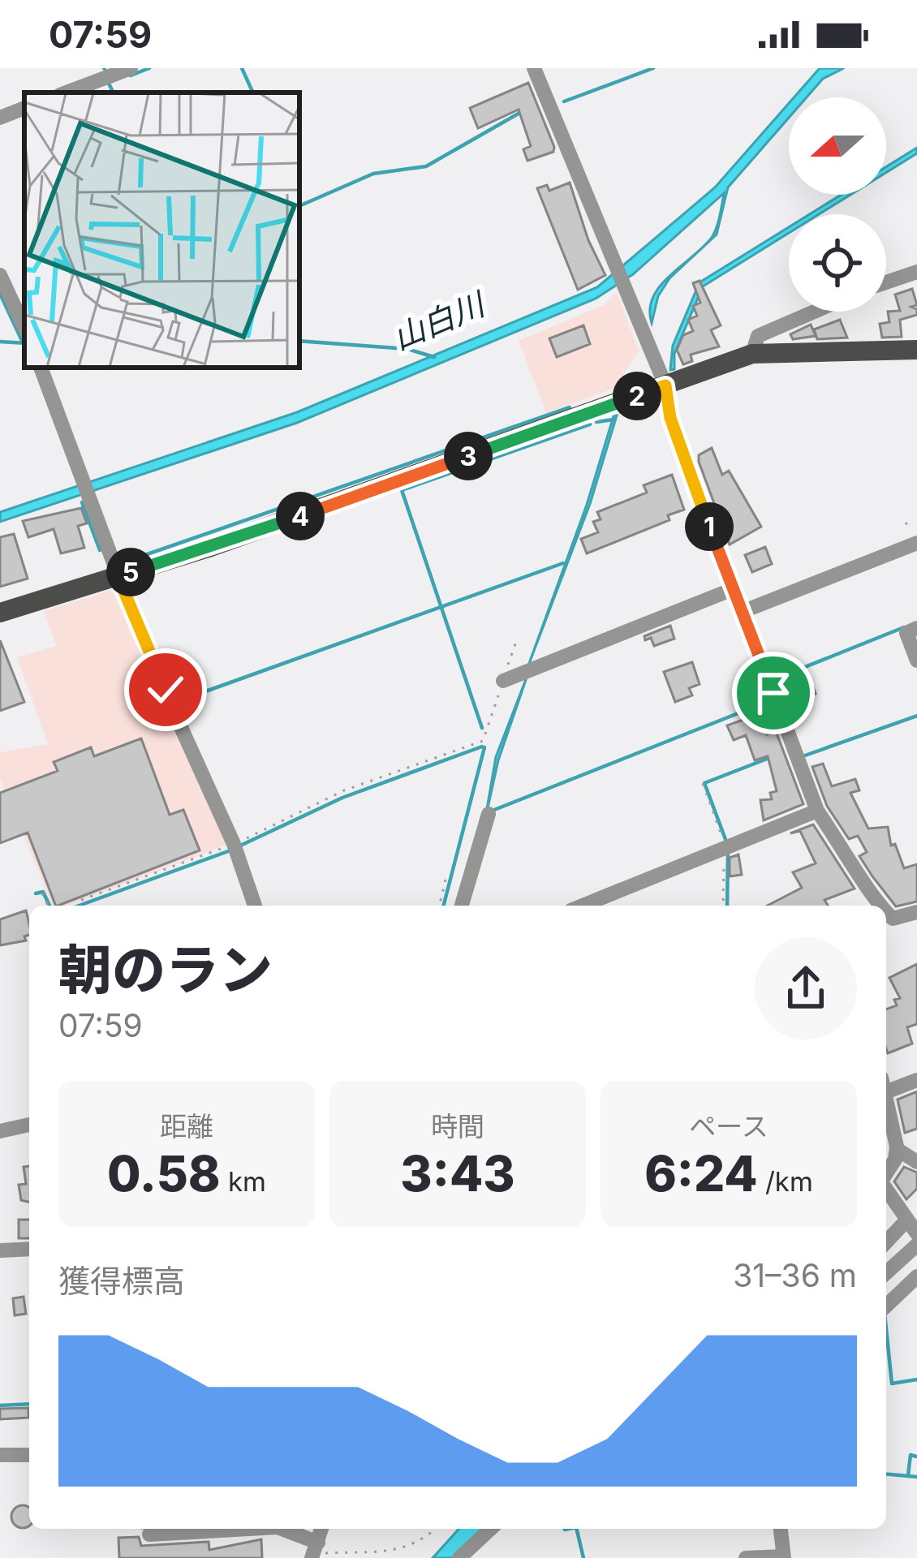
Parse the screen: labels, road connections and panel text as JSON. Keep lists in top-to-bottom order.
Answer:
{
  "water": ["山白川"],
  "north": "left",
  "page": {
    "status": "07:59",
    "pins": [
      "2",
      "3",
      "4",
      "1",
      "5"
    ],
    "heading": ["朝のラン", "07:59"],
    "stats": [
      ["距離", "0.58 km"],
      ["時間", "3:43"],
      ["ペース", "6:24 /km"]
    ],
    "chart": ["獲得標高", "31–36 m"]
  }
}
